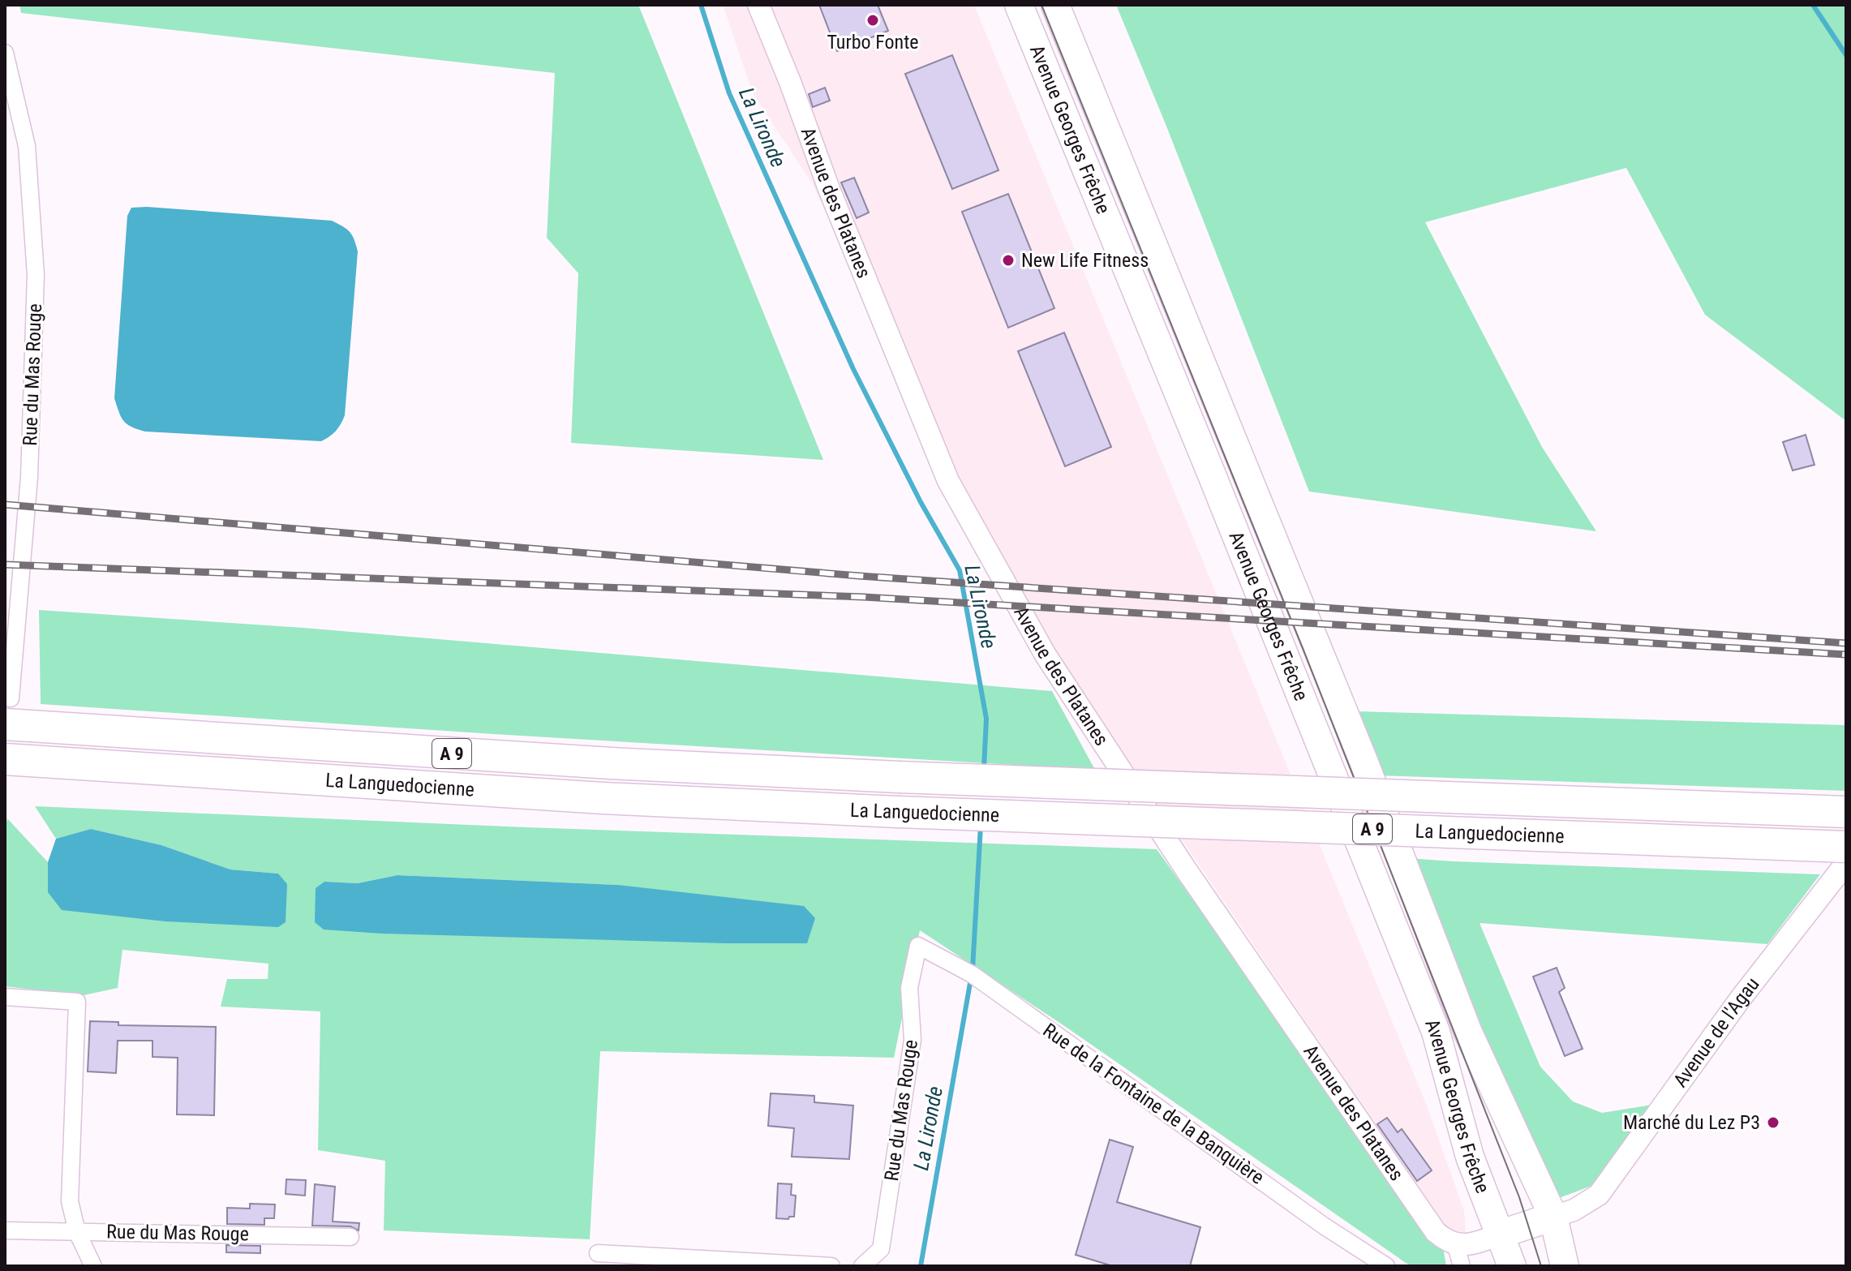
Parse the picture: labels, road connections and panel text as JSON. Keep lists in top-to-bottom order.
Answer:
{
  "streets": {
    "highway": ["A 9", "La Languedocienne"],
    "main road": ["Avenue Georges Frêche"],
    "street": [
      "Avenue des Platanes",
      "Rue du Mas Rouge",
      "Avenue de l'Agau",
      "Rue de la Fontaine de la Banquière"
    ]
  },
  "crossings": [
    ["Avenue Georges Frêche", "Avenue de l'Agau"],
    ["Rue du Mas Rouge", "La Languedocienne"],
    ["Rue du Mas Rouge", "Rue de la Fontaine de la Banquière"]
  ],
  "water": ["La Lironde"],
  "places": ["Turbo Fonte", "New Life Fitness", "Marché du Lez P3"]
}
